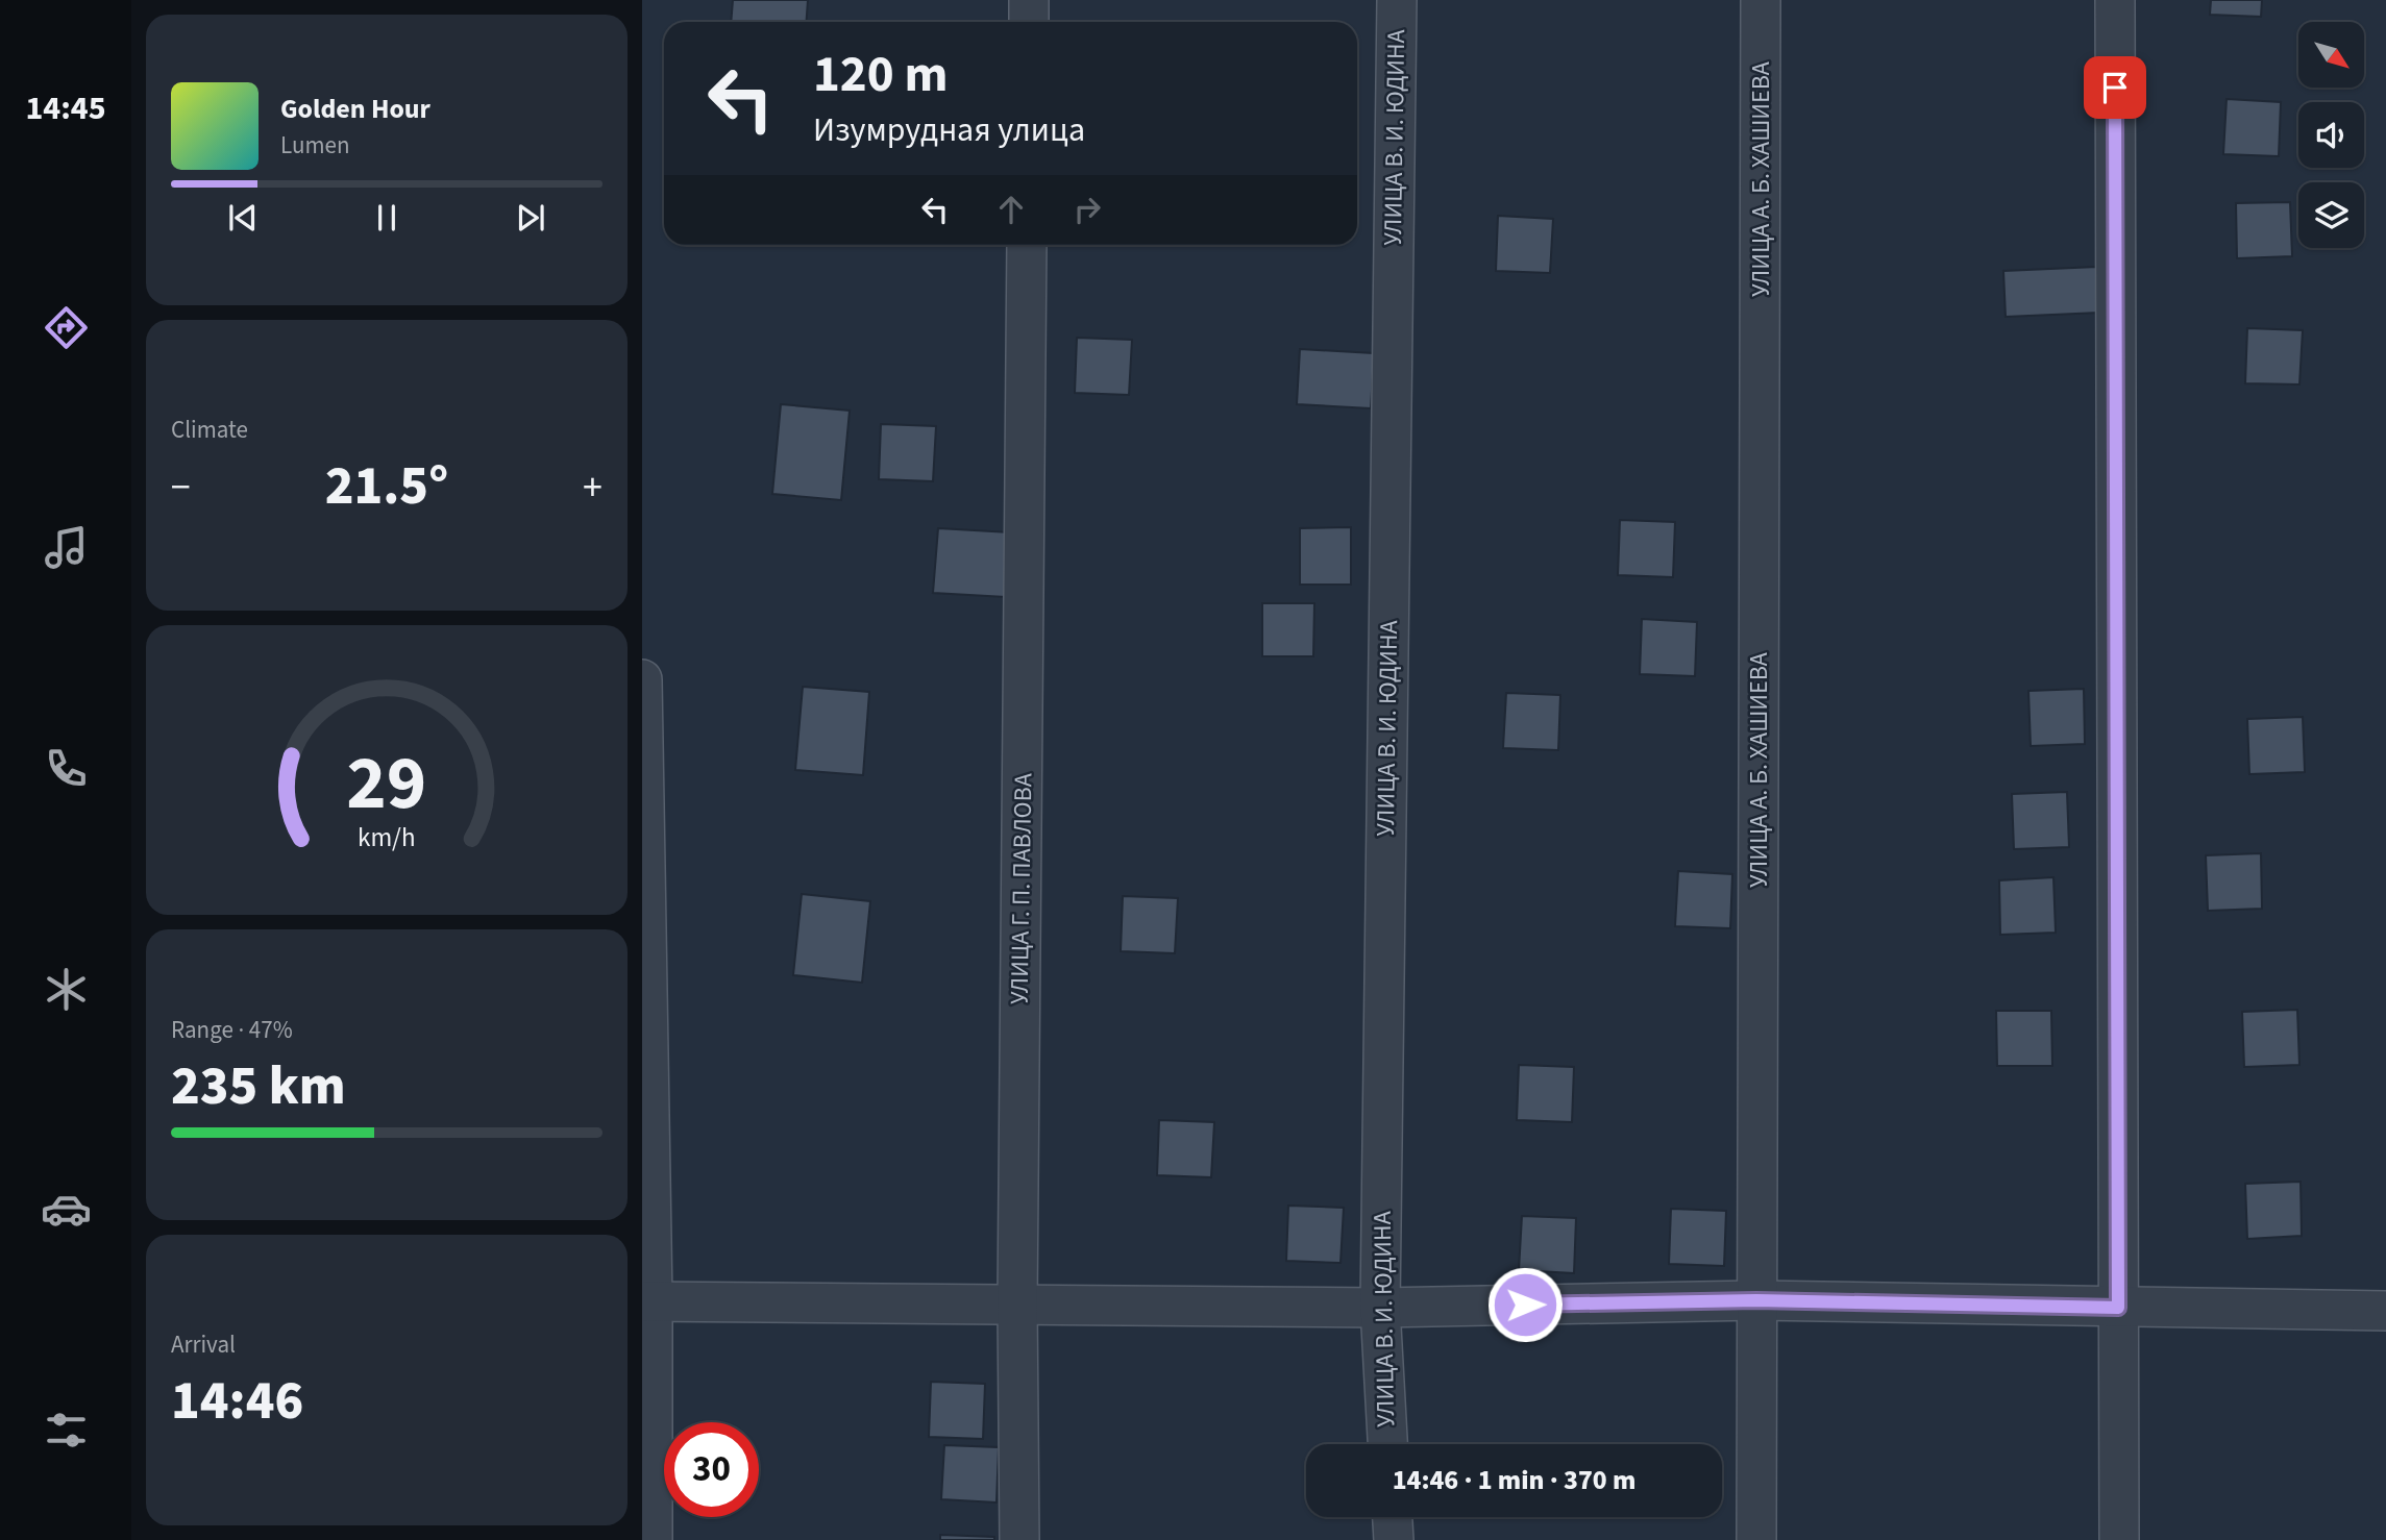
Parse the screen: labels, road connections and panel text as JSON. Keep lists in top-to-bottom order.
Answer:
{
  "streets": {
    "street": ["УЛИЦА В. И. ЮДИНА", "УЛИЦА А. Б. ХАШИЕВА", "УЛИЦА Г. П. ПАВЛОВА"]
  },
  "north": "bottom right",
  "page": {
    "tabs": "14:45",
    "turn": ["120 m", "Изумрудная улица"],
    "song": ["Golden Hour", "Lumen"],
    "tile": [
      "Climate",
      ["Range · 47%", "235 km"],
      ["Arrival", "14:46"]
    ],
    "heat": ["−", "21.5°", "+"],
    "limit": "30",
    "trip": "14:46 · 1 min · 370 m",
    "gauge": ["29", "km/h"]
  }
}
